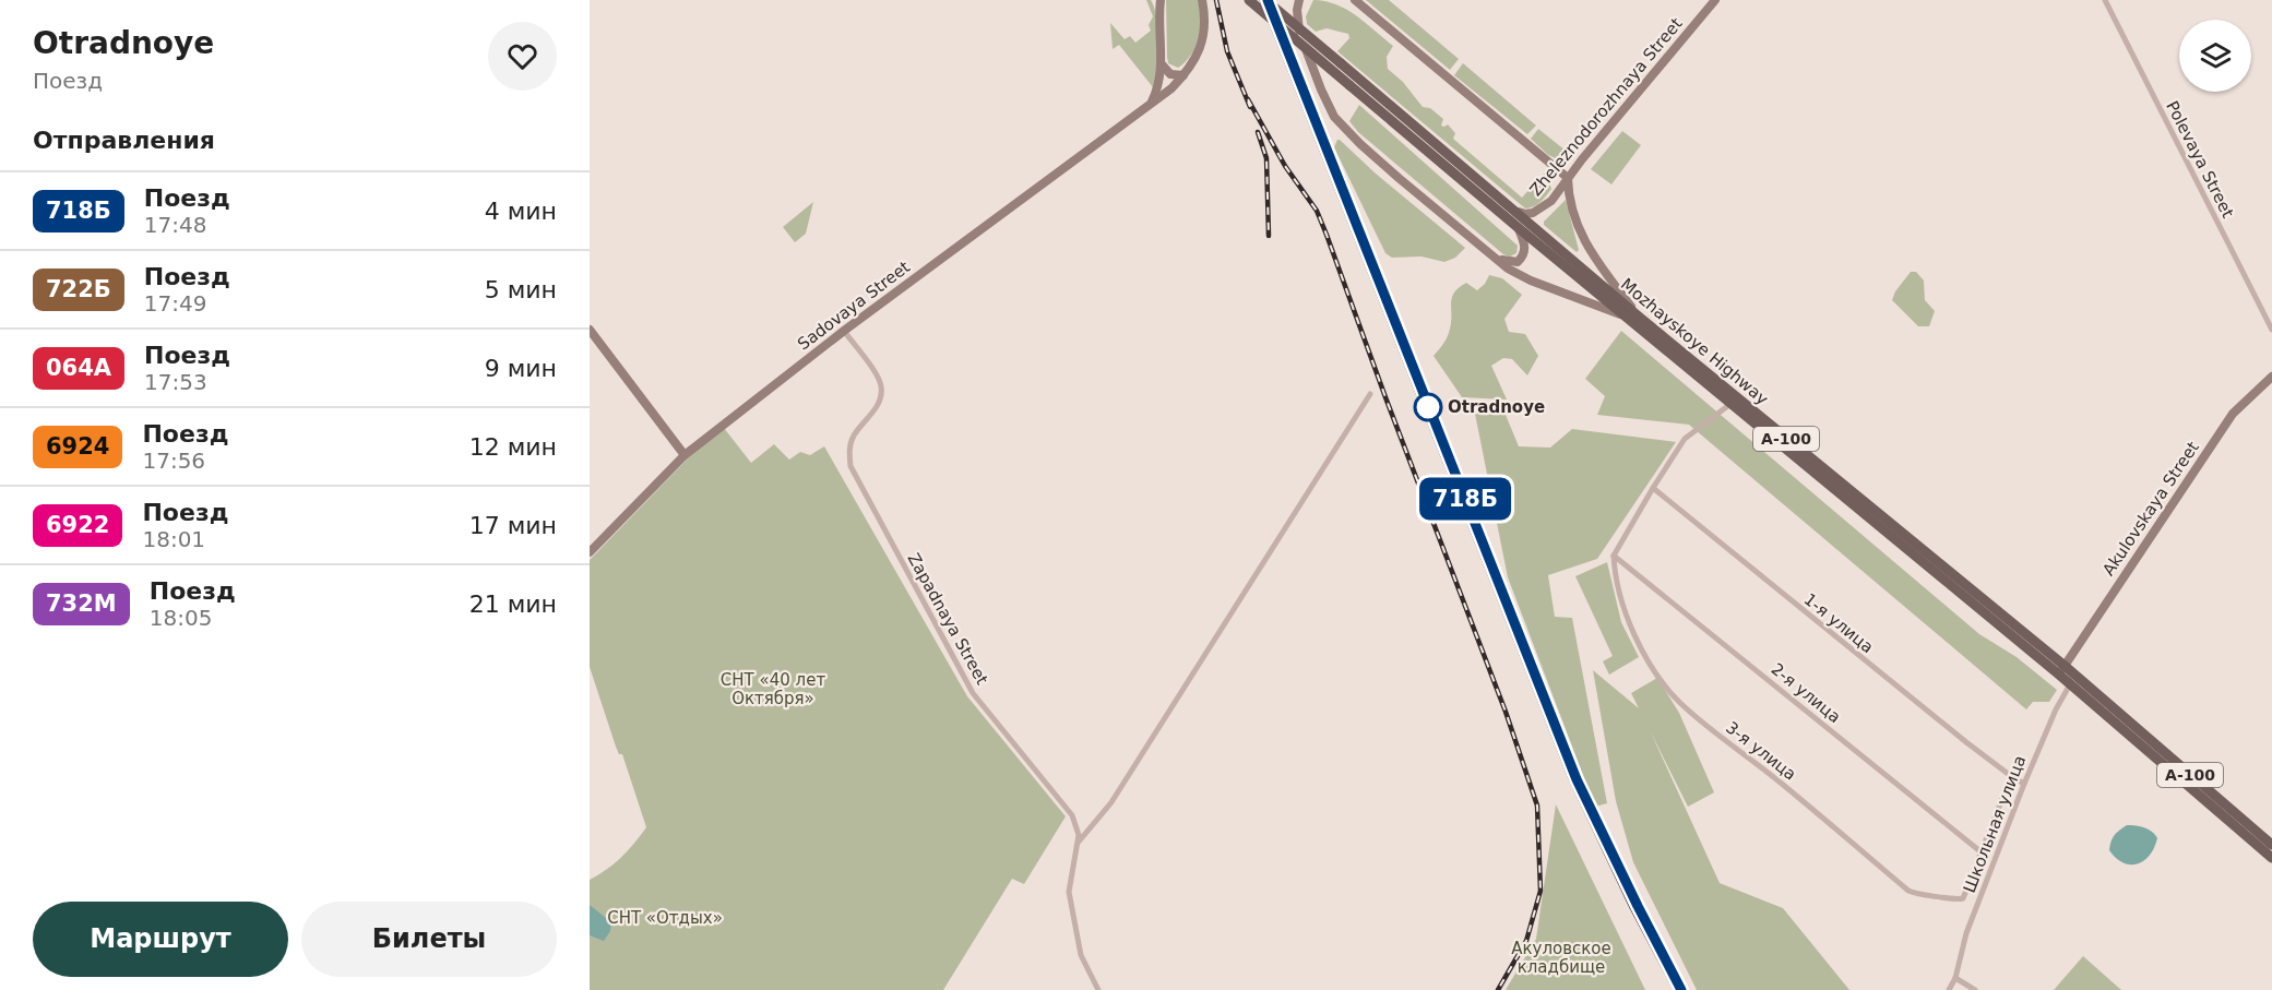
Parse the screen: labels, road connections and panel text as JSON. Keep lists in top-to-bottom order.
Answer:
{
  "streets": {
    "main road": ["Mozhayskoye Highway", "А-100"],
    "street": [
      "Zheleznodorozhnaya Street",
      "Polevaya Street",
      "Sadovaya Street",
      "Akulovskaya Street",
      "Zapadnaya Street",
      "1-я улица",
      "2-я улица",
      "3-я улица",
      "Школьная улица"
    ]
  },
  "crossings": [
    ["Zheleznodorozhnaya Street", "Mozhayskoye Highway"],
    ["Sadovaya Street", "Zapadnaya Street"],
    ["Mozhayskoye Highway", "А-100"],
    ["Mozhayskoye Highway", "Akulovskaya Street"],
    ["Mozhayskoye Highway", "Школьная улица"],
    ["А-100", "Школьная улица"],
    ["1-я улица", "Школьная улица"],
    ["2-я улица", "3-я улица"]
  ],
  "parks": ["СНТ «40 лет Октября»", "СНТ «Отдых»", "Акуловское кладбище"],
  "places": ["Otradnoye"],
  "page": {
    "heading": [
      ["Otradnoye", "Поезд"],
      "Отправления"
    ],
    "on_map": "718Б",
    "list": [
      {
        "mark": "718Б",
        "name": "Поезд",
        "note": "17:48",
        "value": "4 мин"
      },
      {
        "mark": "722Б",
        "name": "Поезд",
        "note": "17:49",
        "value": "5 мин"
      },
      {
        "mark": "064А",
        "name": "Поезд",
        "note": "17:53",
        "value": "9 мин"
      },
      {
        "mark": "6924",
        "name": "Поезд",
        "note": "17:56",
        "value": "12 мин"
      },
      {
        "mark": "6922",
        "name": "Поезд",
        "note": "18:01",
        "value": "17 мин"
      },
      {
        "mark": "732М",
        "name": "Поезд",
        "note": "18:05",
        "value": "21 мин"
      }
    ],
    "buttons": ["Маршрут", "Билеты"]
  }
}
